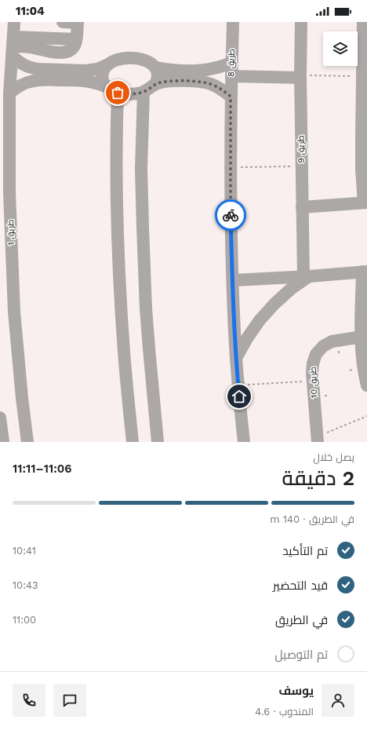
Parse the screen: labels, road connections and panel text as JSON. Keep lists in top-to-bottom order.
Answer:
{
  "streets": {
    "street": [
      "طريق 8",
      "طريق 9",
      "طريق 1",
      "طريق 10"
    ]
  },
  "page": {
    "status": "11:04",
    "heading": ["2 دقيقة", "يصل خلال", "11:06–11:11"],
    "panel": ["يوسف", "المندوب · 4.6"],
    "bar": "في الطريق · 140 m",
    "list": [
      ["تم التأكيد", "10:41"],
      ["قيد التحضير", "10:43"],
      ["في الطريق", "11:00"],
      "تم التوصيل"
    ]
  }
}
